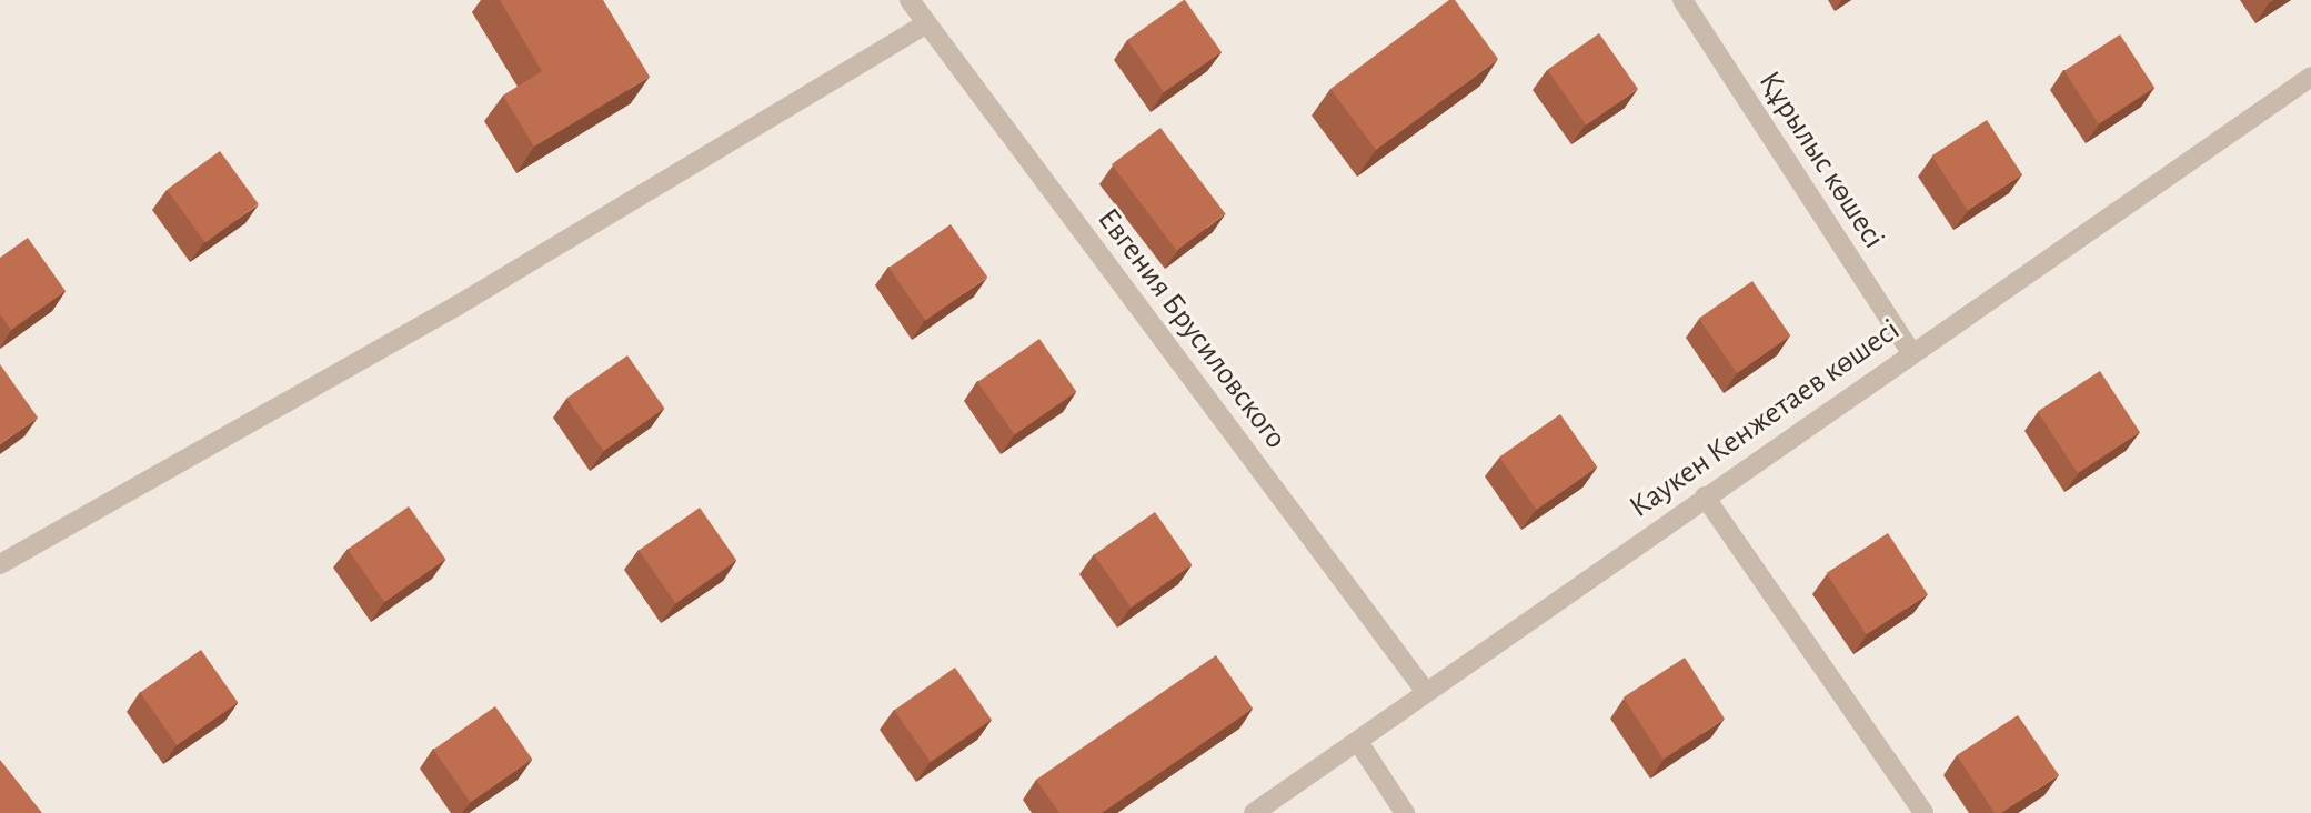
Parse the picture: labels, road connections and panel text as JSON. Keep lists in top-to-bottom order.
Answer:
{
  "streets": {
    "street": ["Құрылыс көшесі", "Евгения Брусиловского", "Каукен Кенжетаев көшесі"]
  },
  "crossings": [
    ["Құрылыс көшесі", "Каукен Кенжетаев көшесі"],
    ["Евгения Брусиловского", "Каукен Кенжетаев көшесі"]
  ]
}
